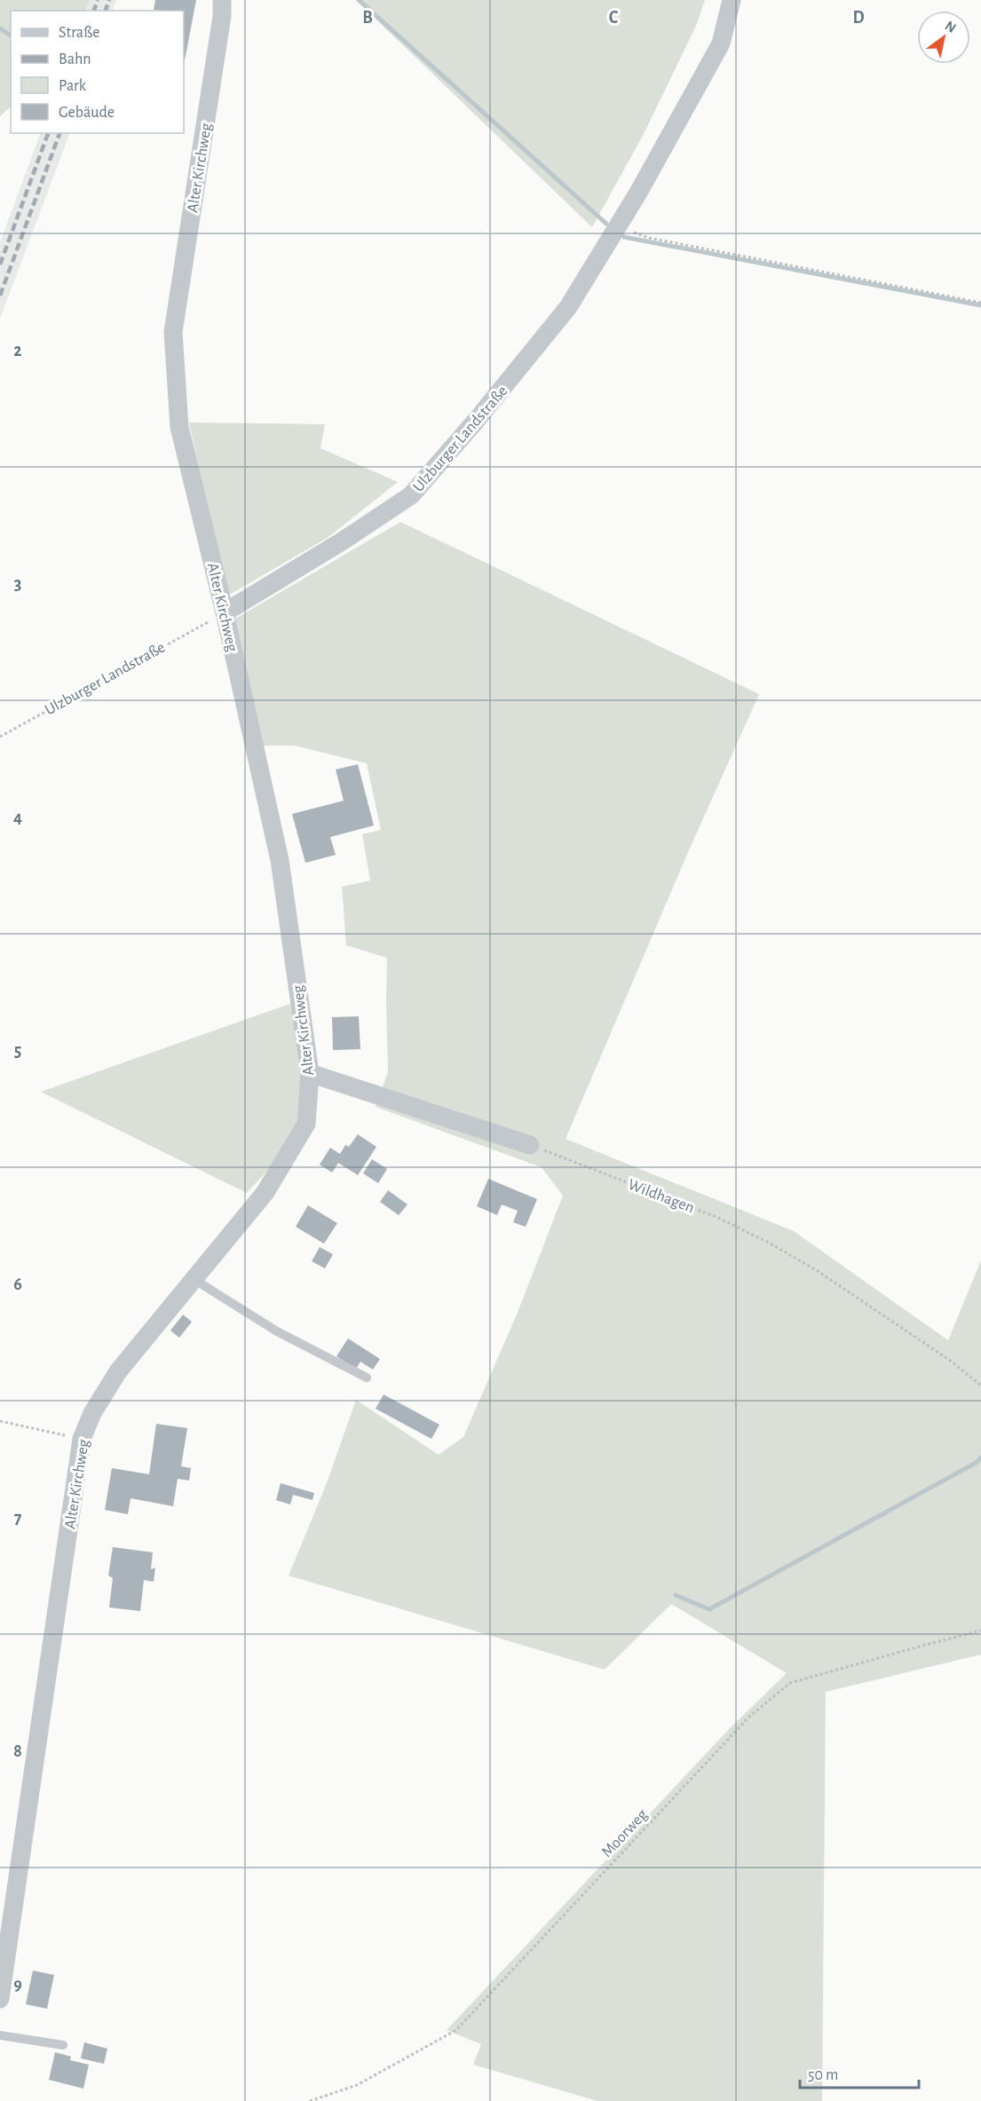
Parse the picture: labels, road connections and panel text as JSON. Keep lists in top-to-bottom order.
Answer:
{
  "streets": {
    "street": ["Alter Kirchweg", "Ulzburger Landstraße"],
    "path": ["Wildhagen", "Moorweg"]
  },
  "crossings": [
    ["Alter Kirchweg", "Ulzburger Landstraße"]
  ],
  "legend": [
    "Straße",
    "Bahn",
    "Park",
    "Gebäude"
  ],
  "scale_bar": "50 m",
  "north": "top right",
  "grid": {
    "columns": ["B", "C", "D"],
    "rows": [
      "2",
      "3",
      "4",
      "5",
      "6",
      "7",
      "8",
      "9"
    ]
  }
}
